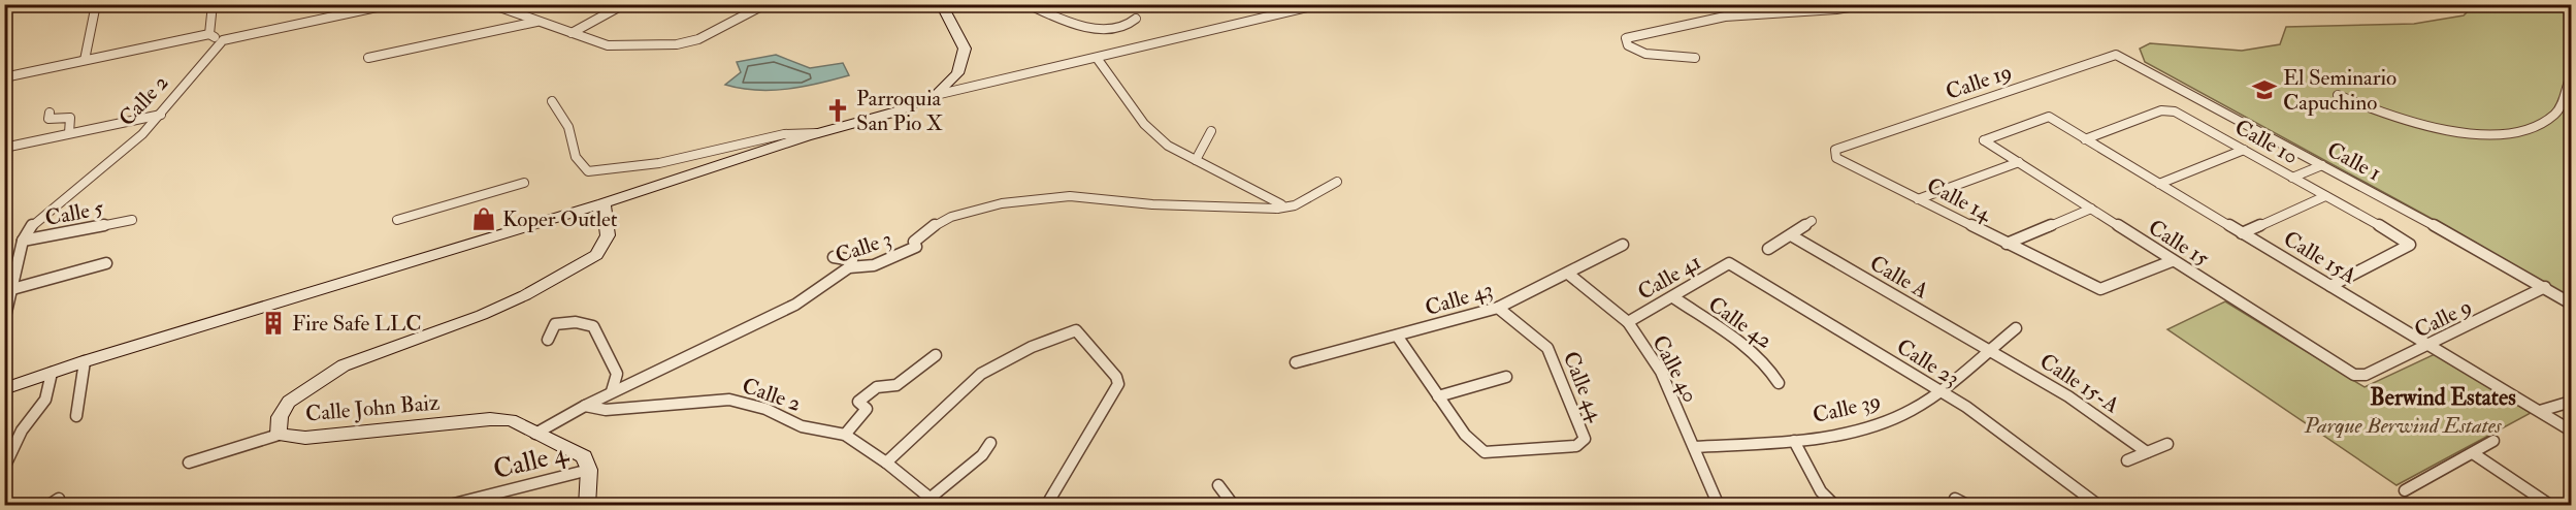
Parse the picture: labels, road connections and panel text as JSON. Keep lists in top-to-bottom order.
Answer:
{
  "streets": {
    "street": [
      "Calle 19",
      "Calle 2",
      "Calle 10",
      "Calle 1",
      "Calle 14",
      "Calle 5",
      "Calle 15",
      "Calle 3",
      "Calle 15A",
      "Calle 41",
      "Calle A",
      "Calle 43",
      "Calle 9",
      "Calle 42",
      "Calle 23",
      "Calle 40",
      "Calle 15-A",
      "Calle 44",
      "Calle John Baiz",
      "Calle 39",
      "Calle 4"
    ]
  },
  "crossings": [
    ["Calle 19", "Calle 1"],
    ["Calle 19", "Calle 14"],
    ["Calle 2", "Calle 5"],
    ["Calle 2", "Calle 3"],
    ["Calle 10", "Calle 15A"],
    ["Calle 1", "Calle 9"],
    ["Calle 14", "Calle 15"],
    ["Calle 15", "Calle 15A"],
    ["Calle 15", "Calle 9"],
    ["Calle 15A", "Calle 9"],
    ["Calle 41", "Calle 42"],
    ["Calle 41", "Calle 23"],
    ["Calle 41", "Calle 40"],
    ["Calle A", "Calle 15-A"],
    ["Calle A", "Calle 39"],
    ["Calle 43", "Calle 40"],
    ["Calle 43", "Calle 44"],
    ["Calle 23", "Calle 39"],
    ["Calle 40", "Calle 39"],
    ["Calle 15-A", "Calle 39"],
    ["Calle John Baiz", "Calle 4"]
  ],
  "districts": ["Berwind Estates"],
  "parks": ["Parque Berwind Estates"],
  "places": {
    "school or university": ["El Seminario Capuchino"],
    "church": ["Parroquia San Pio X"],
    "shop": ["Koper Outlet"],
    "building": ["Fire Safe LLC"]
  }
}
